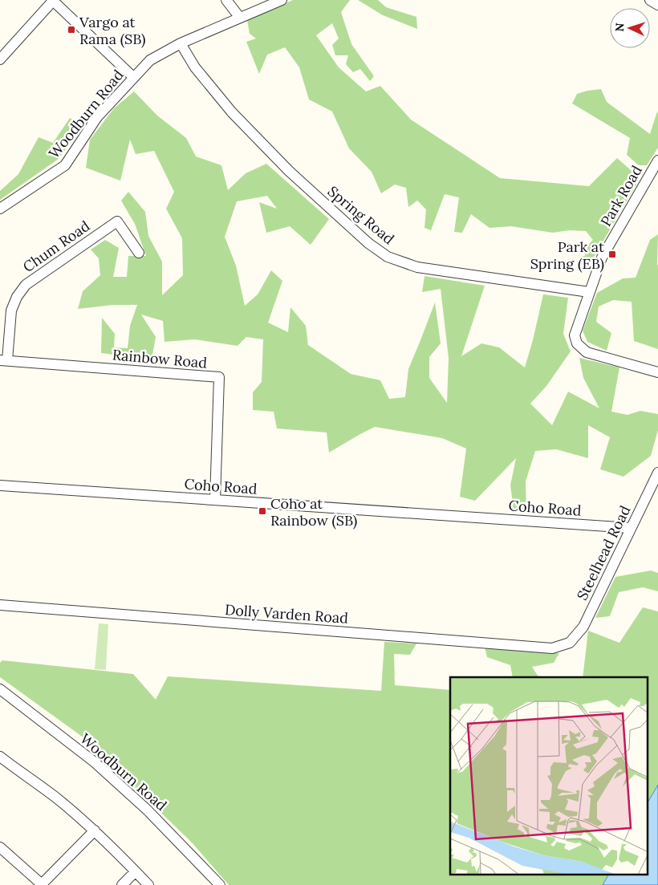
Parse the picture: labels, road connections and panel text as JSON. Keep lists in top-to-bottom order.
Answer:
{
  "streets": {
    "street": [
      "Woodburn Road",
      "Park Road",
      "Spring Road",
      "Chum Road",
      "Rainbow Road",
      "Coho Road",
      "Steelhead Road",
      "Dolly Varden Road"
    ]
  },
  "crossings": [
    ["Woodburn Road", "Spring Road"],
    ["Park Road", "Spring Road"],
    ["Chum Road", "Rainbow Road"],
    ["Rainbow Road", "Coho Road"],
    ["Coho Road", "Steelhead Road"],
    ["Steelhead Road", "Dolly Varden Road"]
  ],
  "places": {
    "transit": ["Vargo at Rama (SB)", "Park at Spring (EB)", "Coho at Rainbow (SB)"]
  },
  "north": "left"
}
